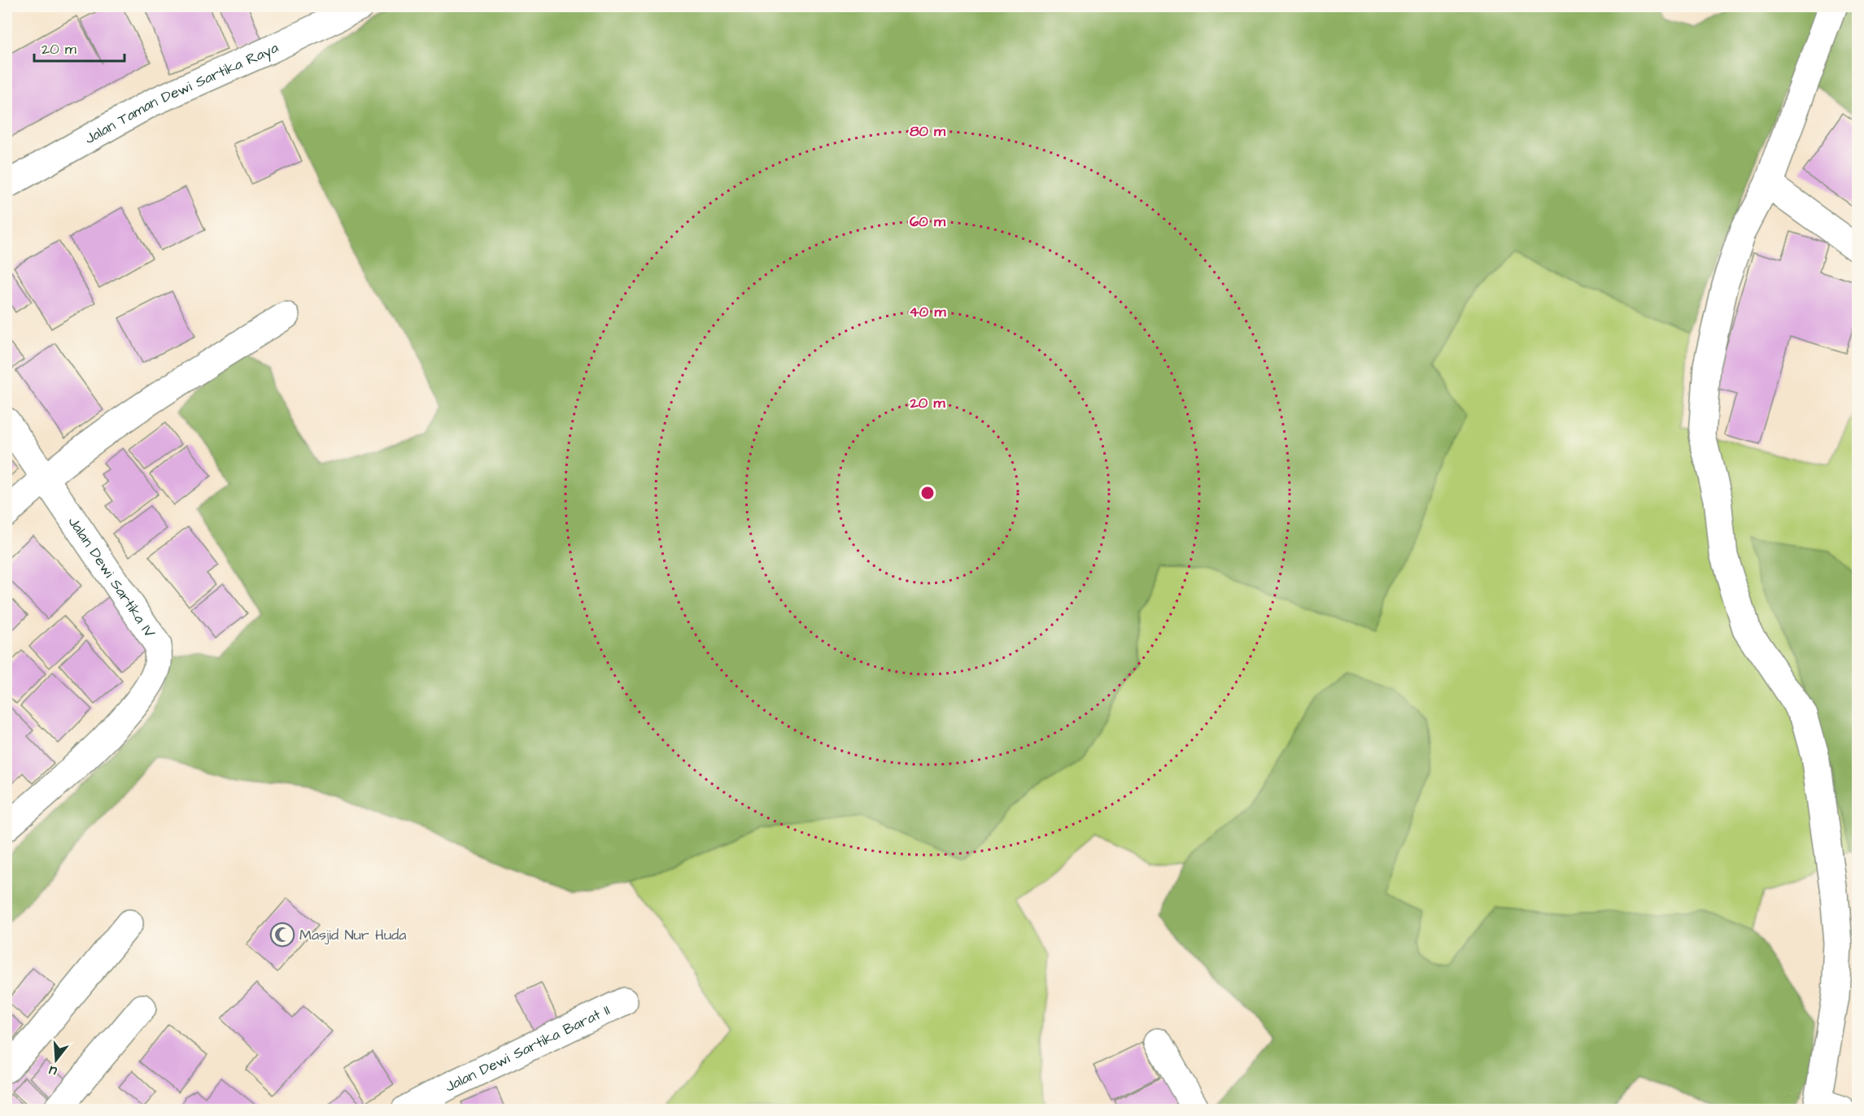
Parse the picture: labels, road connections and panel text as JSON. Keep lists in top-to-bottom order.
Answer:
{
  "streets": {
    "street": ["Jalan Taman Dewi Sartika Raya", "Jalan Dewi Sartika IV", "Jalan Dewi Sartika Barat II"]
  },
  "places": {
    "mosque": ["Masjid Nur Huda"]
  },
  "scale_bar": "20 m",
  "north": "bottom",
  "rings": [
    "80 m",
    "60 m",
    "40 m",
    "20 m"
  ]
}
